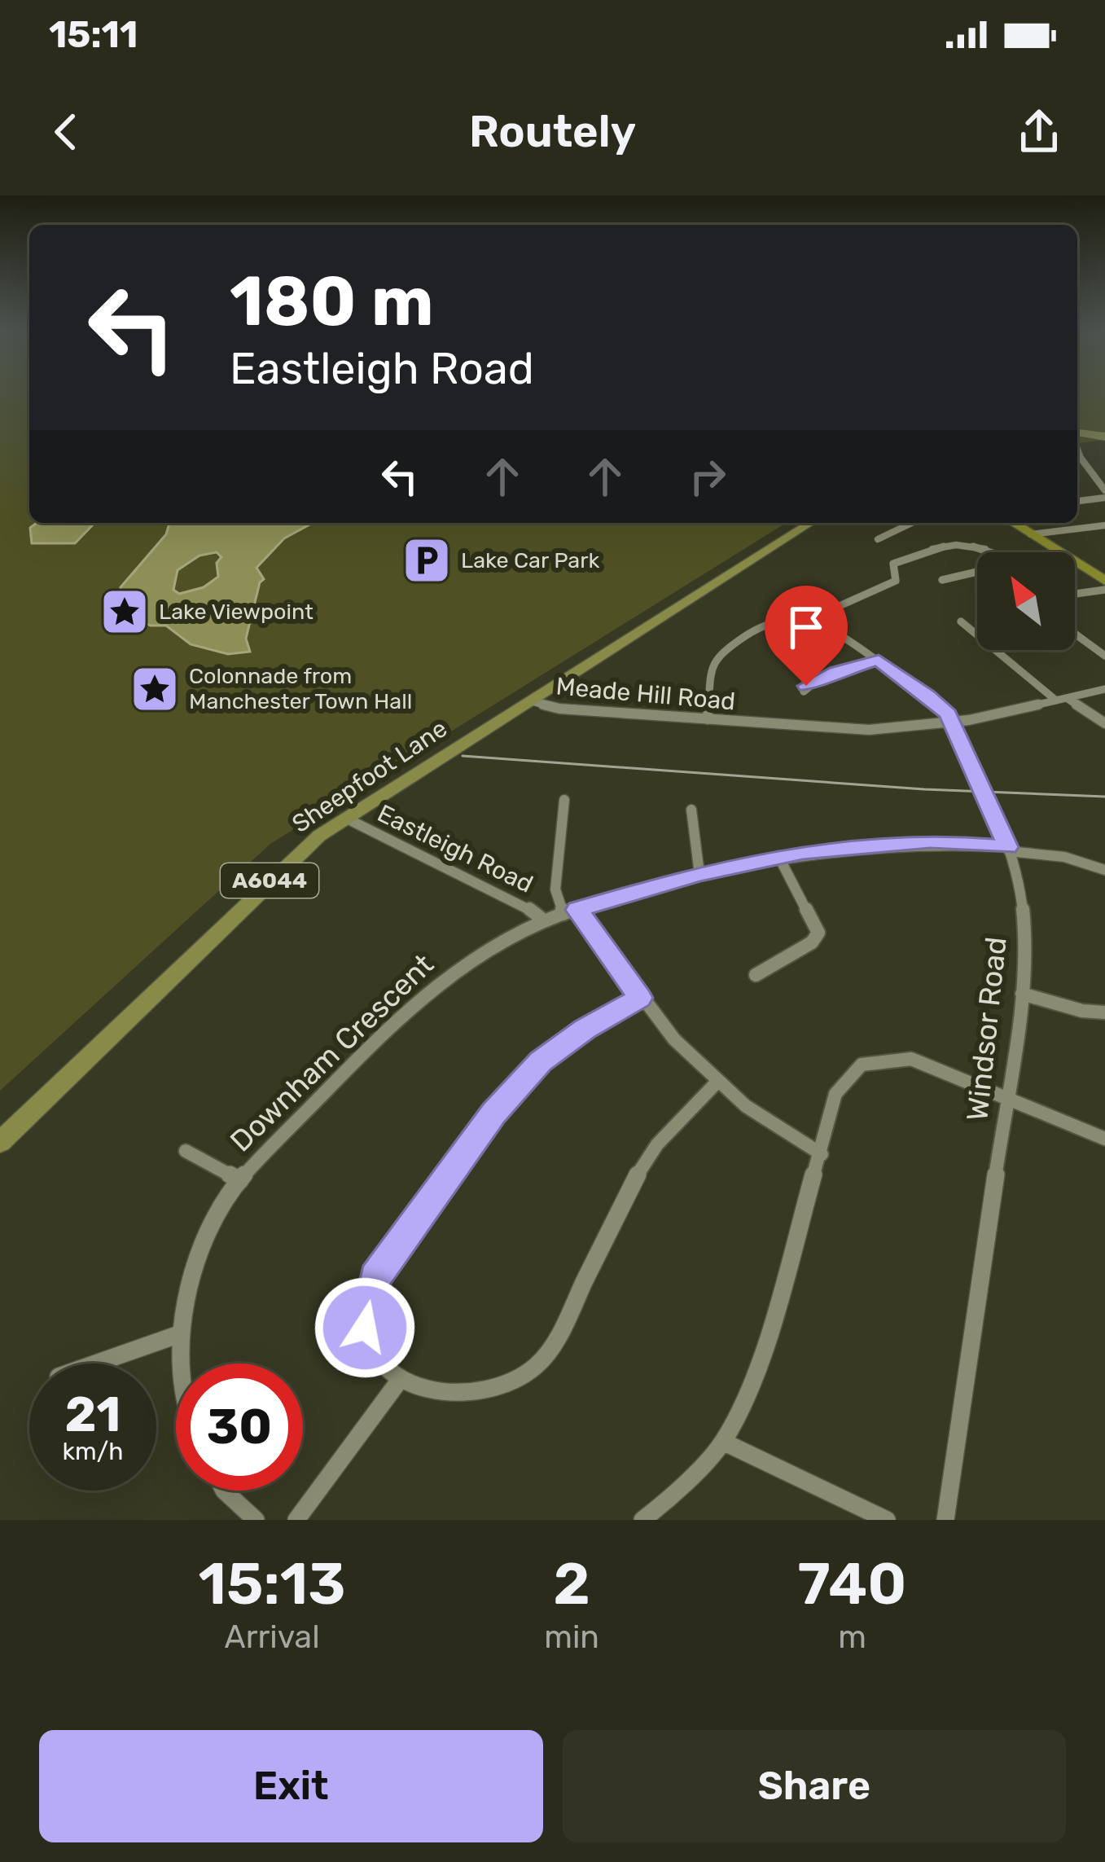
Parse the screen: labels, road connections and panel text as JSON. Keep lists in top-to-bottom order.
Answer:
{
  "streets": {
    "main road": ["Sheepfoot Lane", "A6044"],
    "street": [
      "Meade Hill Road",
      "Eastleigh Road",
      "Windsor Road",
      "Downham Crescent"
    ]
  },
  "crossings": [
    ["Meade Hill Road", "Sheepfoot Lane"],
    ["Meade Hill Road", "Windsor Road"],
    ["Sheepfoot Lane", "Eastleigh Road"],
    ["Eastleigh Road", "Downham Crescent"],
    ["Windsor Road", "Downham Crescent"]
  ],
  "places": {
    "parking": ["Lake Car Park"],
    "place": ["Lake Viewpoint", "Colonnade from Manchester Town Hall"]
  },
  "north": "top left",
  "page": {
    "status": "15:11",
    "header": "Routely",
    "turn": ["180 m", "Eastleigh Road"],
    "speed": "21 km/h",
    "limit": "30",
    "eta": [
      "15:13",
      "Arrival",
      "2",
      "min",
      "740",
      "m"
    ],
    "buttons": ["Exit", "Share"]
  }
}
